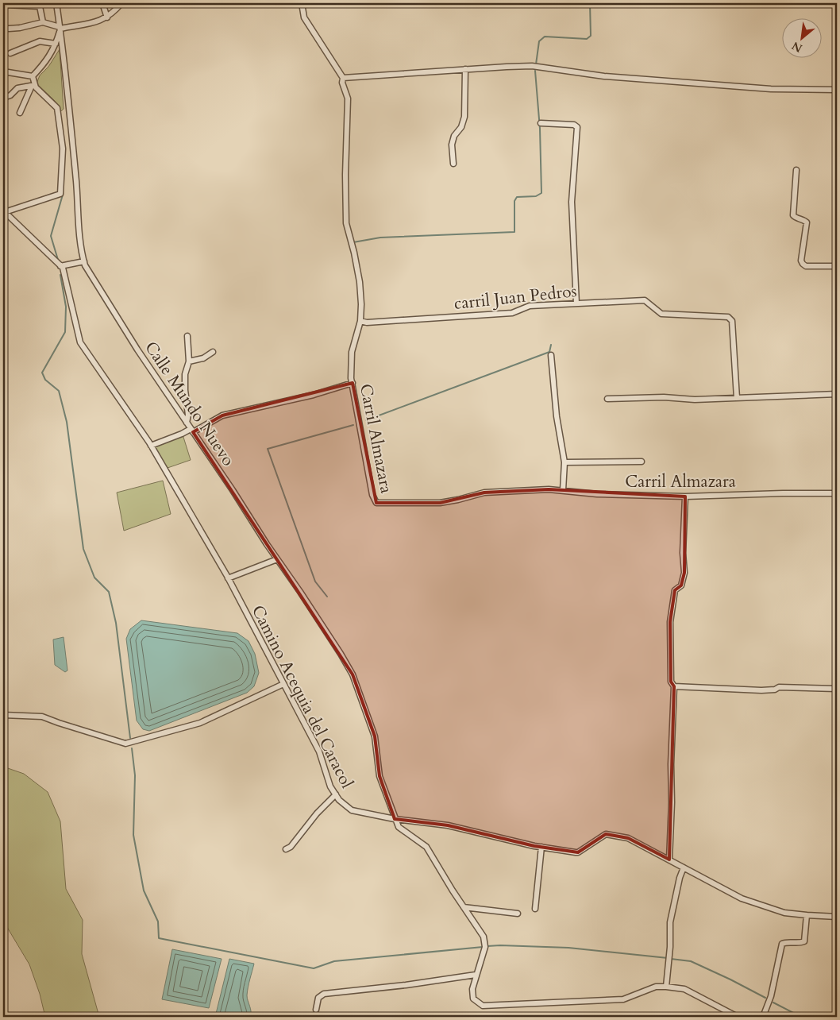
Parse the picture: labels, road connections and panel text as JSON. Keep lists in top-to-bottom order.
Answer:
{
  "streets": {
    "street": [
      "carril Juan Pedros",
      "Calle Mundo Nuevo",
      "Carril Almazara",
      "Camino Acequia del Caracol"
    ]
  },
  "crossings": [
    ["carril Juan Pedros", "Carril Almazara"],
    ["Calle Mundo Nuevo", "Camino Acequia del Caracol"]
  ],
  "north": "bottom left"
}
